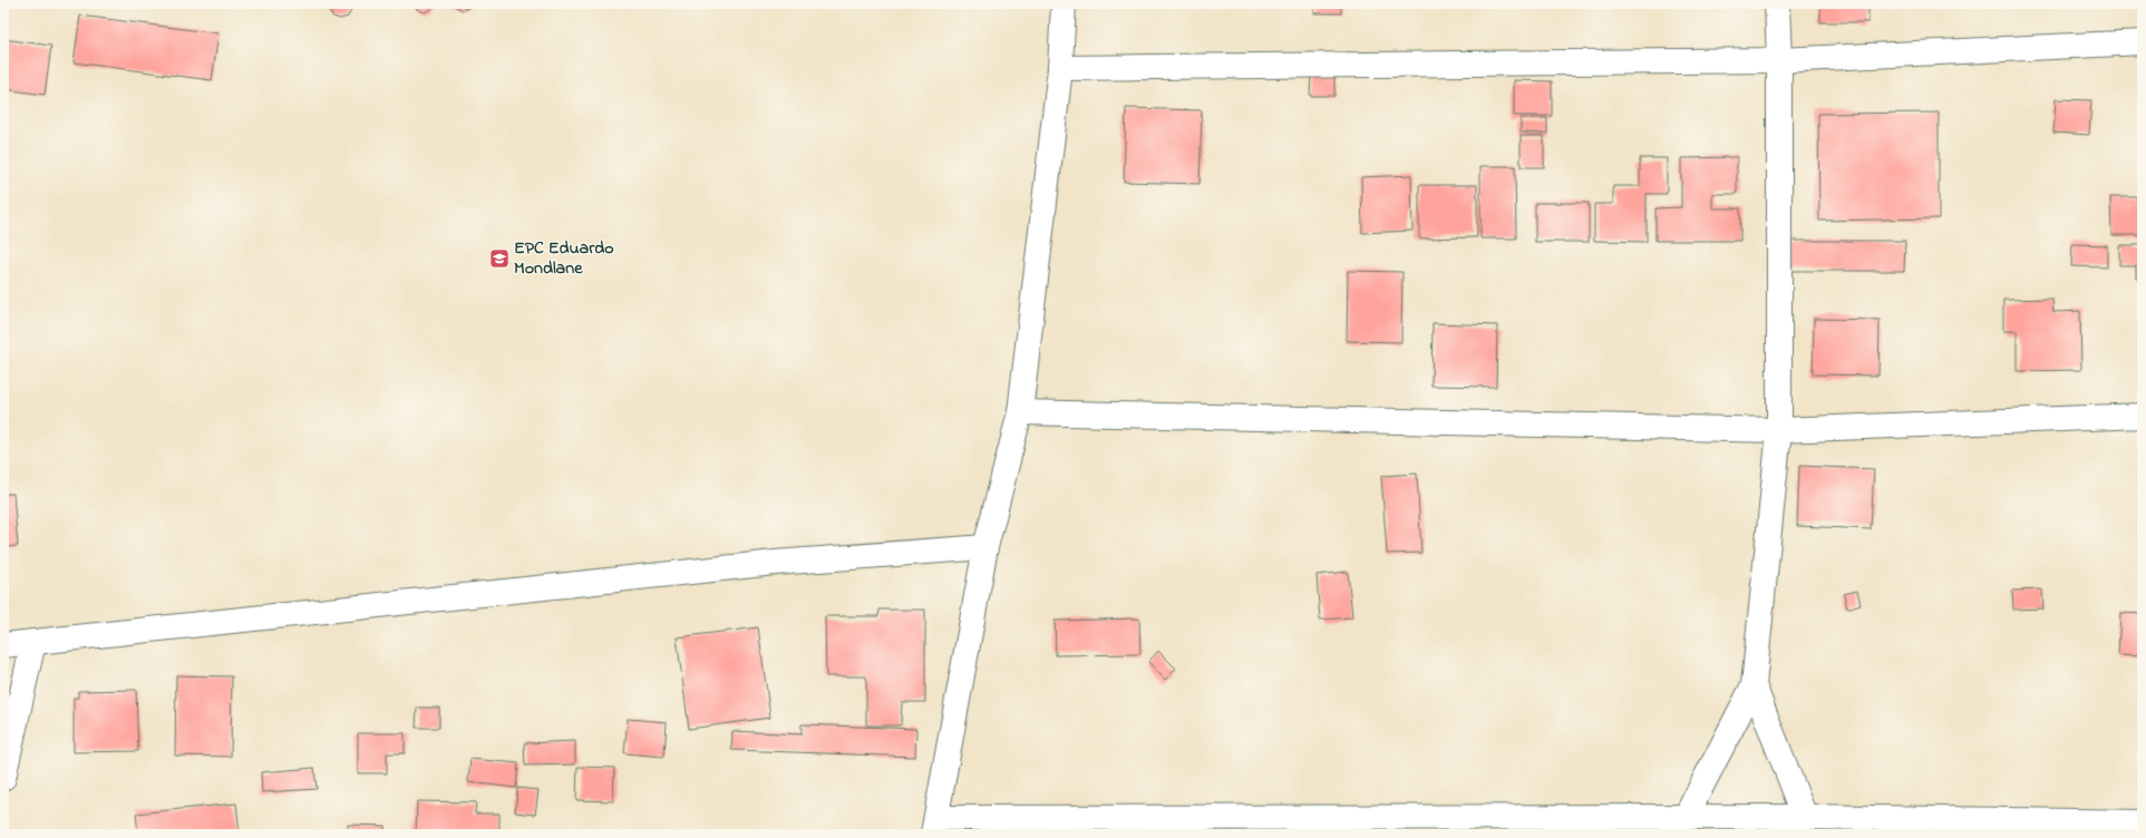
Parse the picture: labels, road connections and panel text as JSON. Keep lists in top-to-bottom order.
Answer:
{
  "places": {
    "school or university": ["EPC Eduardo Mondlane"]
  }
}
